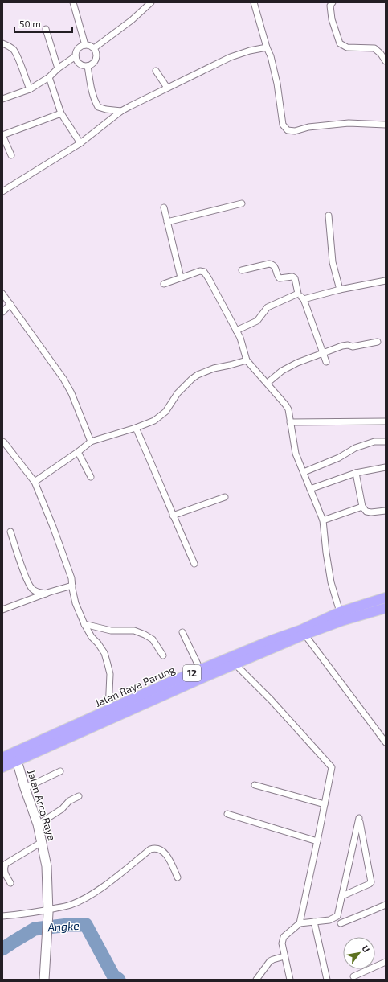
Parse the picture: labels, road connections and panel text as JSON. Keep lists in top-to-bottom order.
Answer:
{
  "streets": {
    "highway": ["12", "Jalan Raya Parung"],
    "main road": ["Jalan Arco Raya"]
  },
  "crossings": [
    ["Jalan Raya Parung", "Jalan Arco Raya"]
  ],
  "water": ["Angke"],
  "scale_bar": "50 m",
  "north": "top right"
}
